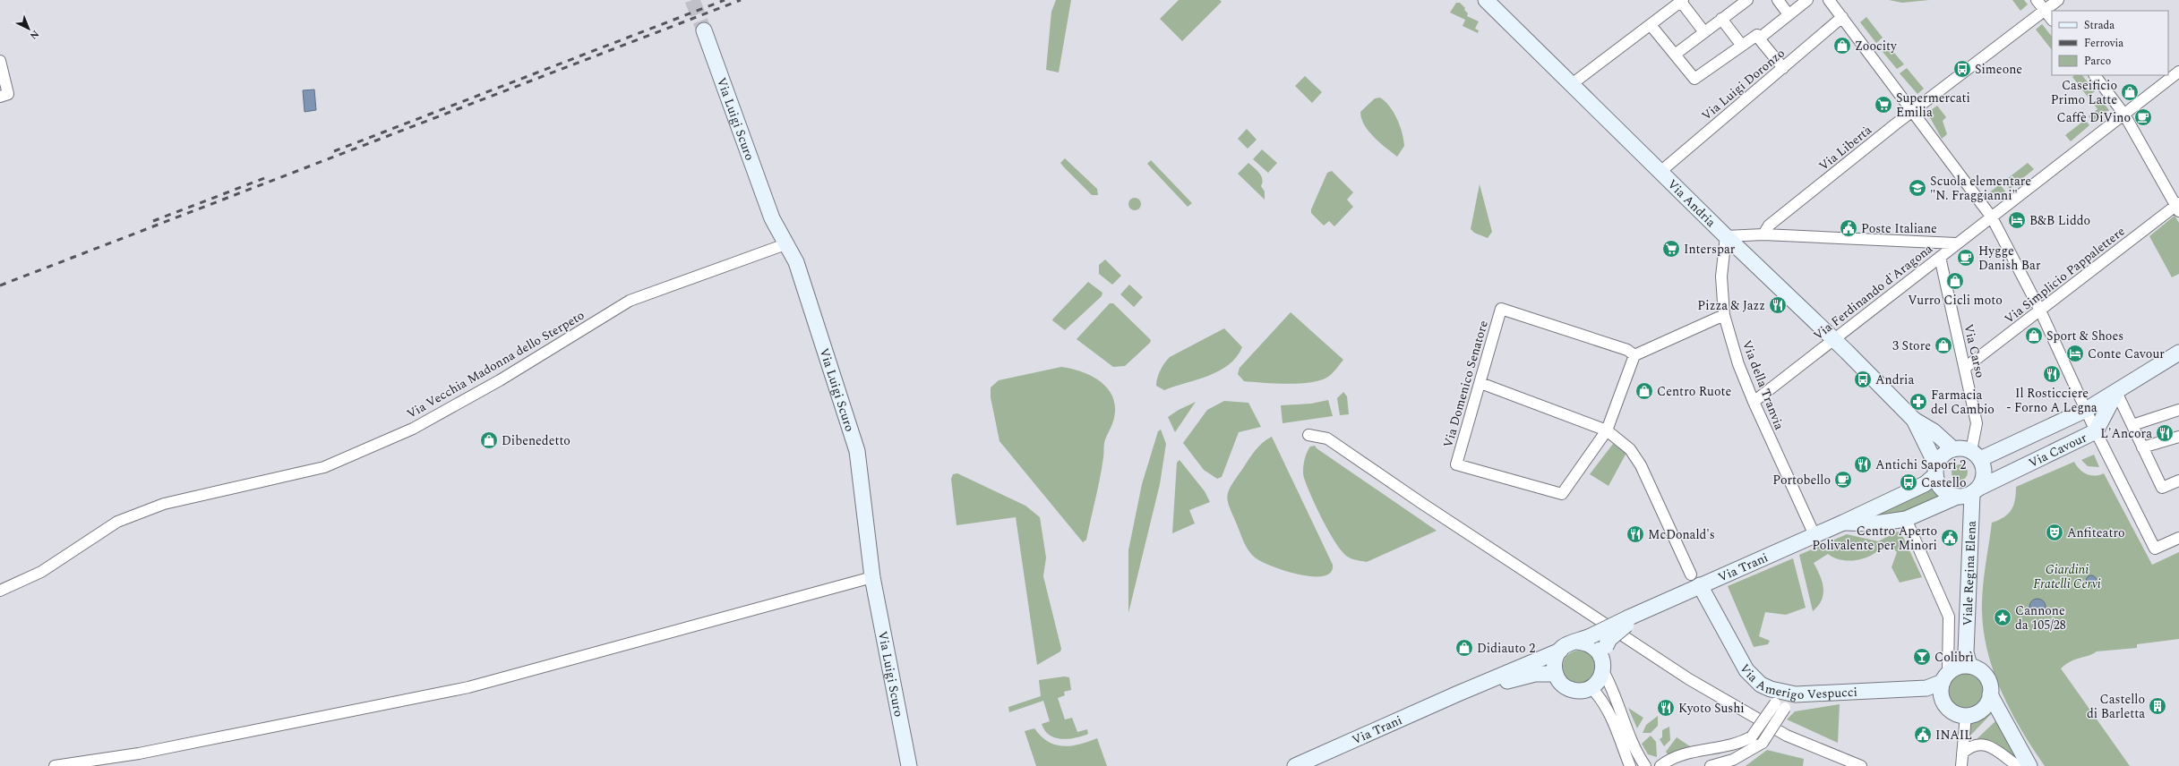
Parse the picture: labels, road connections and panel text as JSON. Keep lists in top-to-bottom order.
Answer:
{
  "streets": {
    "main road": [
      "Via Luigi Scuro",
      "Via Andria",
      "Via Cavour",
      "Via Trani",
      "Viale Regina Elena",
      "Via Amerigo Vespucci"
    ],
    "street": [
      "Via Luigi Doronzo",
      "Via Libertà",
      "Via Simplicio Pappalettere",
      "Via Ferdinando d'Aragona",
      "Via Carso",
      "Via Vecchia Madonna dello Sterpeto",
      "Via Domenico Senatore",
      "Via della Tranvia"
    ]
  },
  "crossings": [
    ["Via Luigi Doronzo", "Via Andria"],
    ["Via Luigi Scuro", "Via Vecchia Madonna dello Sterpeto"],
    ["Via Andria", "Via Ferdinando d'Aragona"],
    ["Via Andria", "Via Carso"],
    ["Via Andria", "Via della Tranvia"],
    ["Via Andria", "Via Cavour"],
    ["Via Andria", "Via Trani"],
    ["Via Andria", "Viale Regina Elena"],
    ["Via Simplicio Pappalettere", "Via Carso"],
    ["Via Ferdinando d'Aragona", "Via Carso"],
    ["Via Ferdinando d'Aragona", "Via della Tranvia"],
    ["Via Carso", "Via Cavour"],
    ["Via Carso", "Via Trani"],
    ["Via Carso", "Viale Regina Elena"],
    ["Via della Tranvia", "Via Trani"],
    ["Via Cavour", "Via Trani"],
    ["Via Cavour", "Viale Regina Elena"],
    ["Via Trani", "Viale Regina Elena"],
    ["Via Trani", "Via Amerigo Vespucci"],
    ["Viale Regina Elena", "Via Amerigo Vespucci"]
  ],
  "parks": ["Giardini Fratelli Cervi"],
  "places": {
    "shop": [
      "Zoocity",
      "Caseificio Primo Latte",
      "Vurro Cicli moto",
      "Sport & Shoes",
      "3 Store",
      "Centro Ruote",
      "Dibenedetto",
      "Didiauto 2"
    ],
    "bus stop": ["Simeone", "Andria", "Castello"],
    "supermarket": ["Supermercati Emilia", "Interspar"],
    "cafe": ["Caffè DiVino", "Hygge Danish Bar", "Portobello"],
    "school or university": ["Scuola elementare \"N. Fraggianni\""],
    "hotel": ["B&B Liddo", "Conte Cavour"],
    "public building": ["Poste Italiane", "Centro Aperto Polivalente per Minori", "INAIL"],
    "restaurant": [
      "Pizza & Jazz",
      "Il Rosticciere - Forno A Legna",
      "L'Ancora",
      "Antichi Sapori 2",
      "McDonald's",
      "Kyoto Sushi"
    ],
    "pharmacy": ["Farmacia del Cambio"],
    "theatre": ["Anfiteatro"],
    "place": ["Cannone da 105/28"],
    "bar": ["Colibrì"],
    "building": ["Castello di Barletta"]
  },
  "legend": ["Strada", "Ferrovia", "Parco"],
  "north": "bottom right"
}
